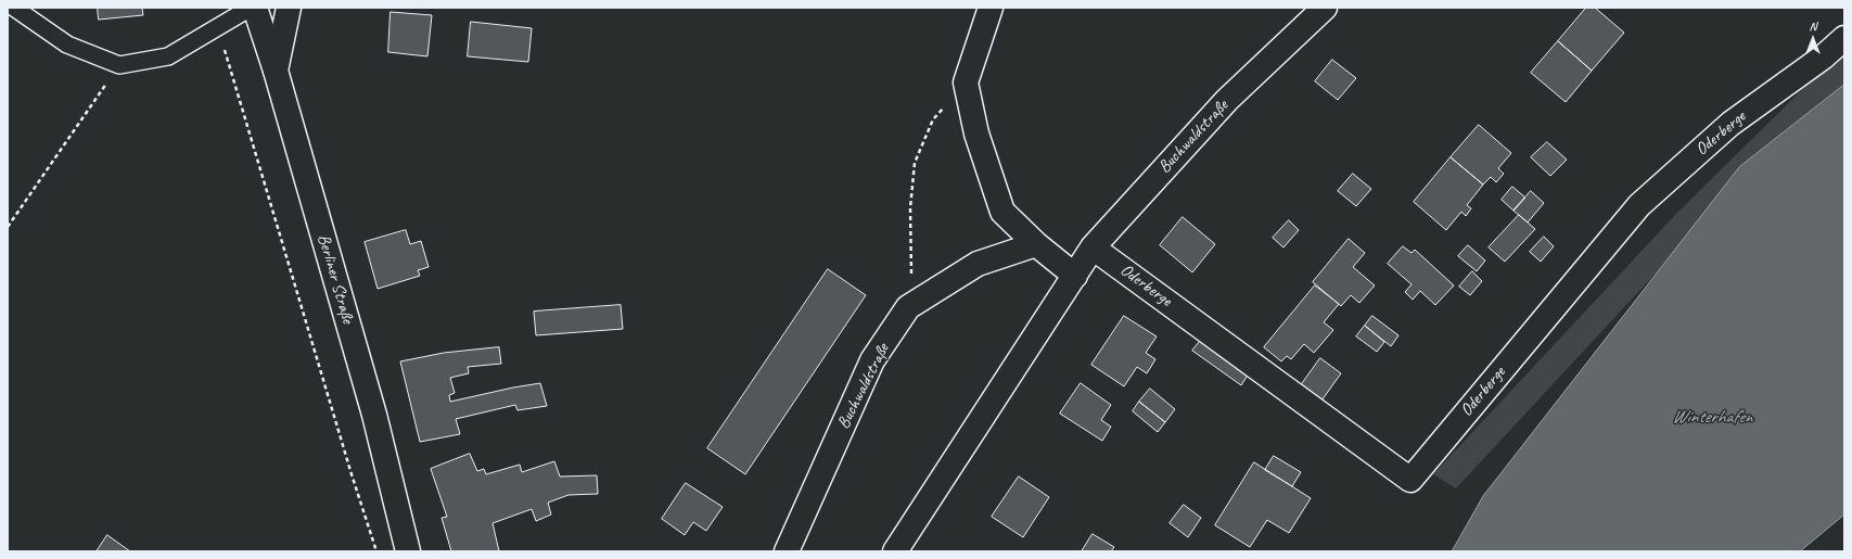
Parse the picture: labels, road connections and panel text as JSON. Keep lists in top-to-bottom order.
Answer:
{
  "streets": {
    "street": ["Oderberge", "Buchwaldstraße", "Berliner Straße"]
  },
  "crossings": [
    ["Oderberge", "Buchwaldstraße"]
  ],
  "water": ["Winterhafen"],
  "north": "top"
}
